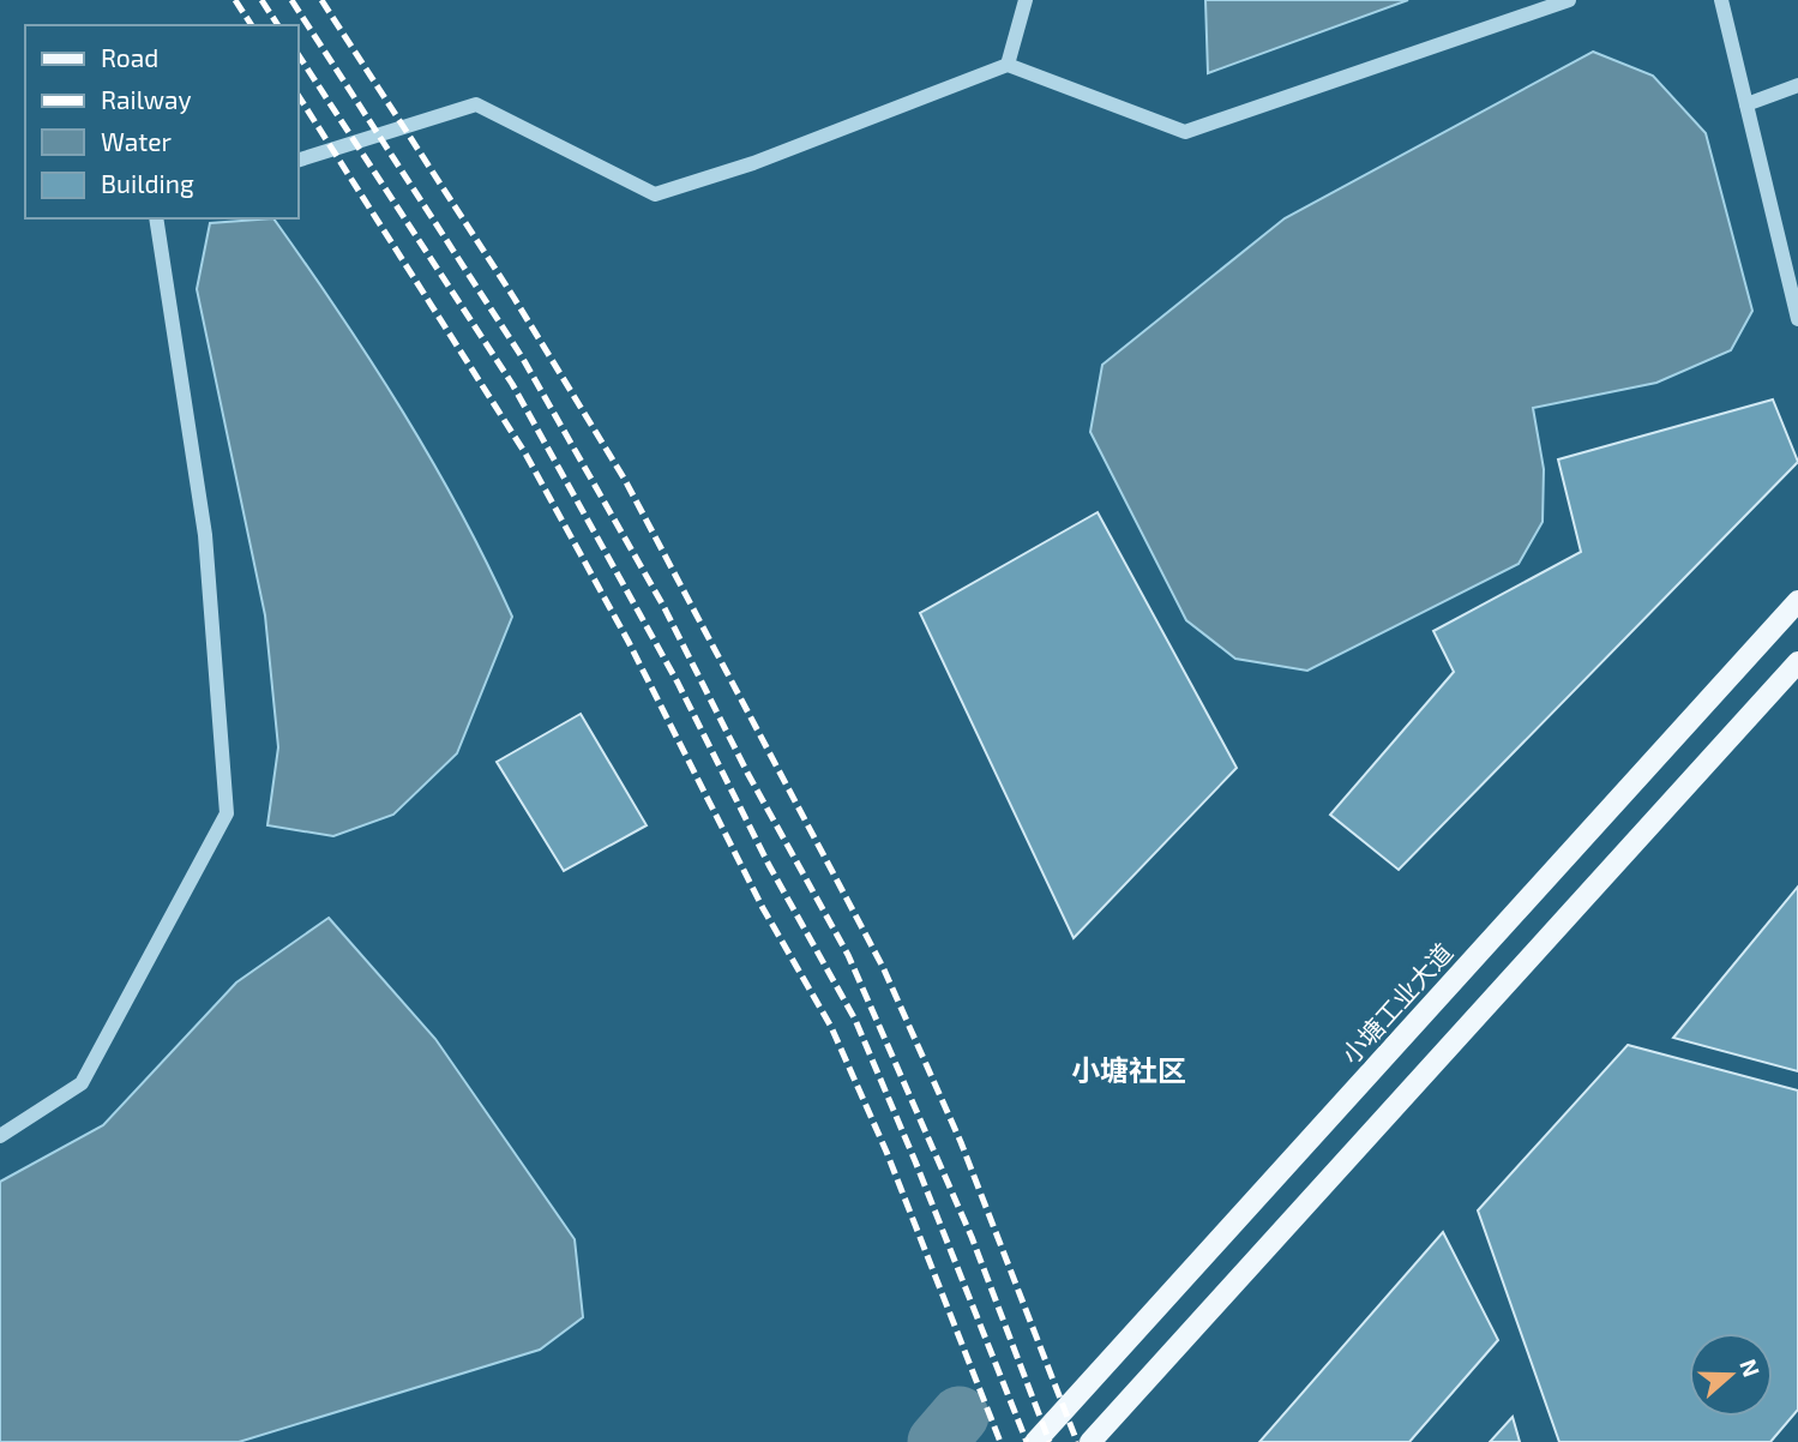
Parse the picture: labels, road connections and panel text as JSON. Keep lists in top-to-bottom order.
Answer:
{
  "streets": {
    "main road": ["小塘工业大道"]
  },
  "districts": ["小塘社区"],
  "legend": [
    "Road",
    "Railway",
    "Water",
    "Building"
  ],
  "north": "right"
}
